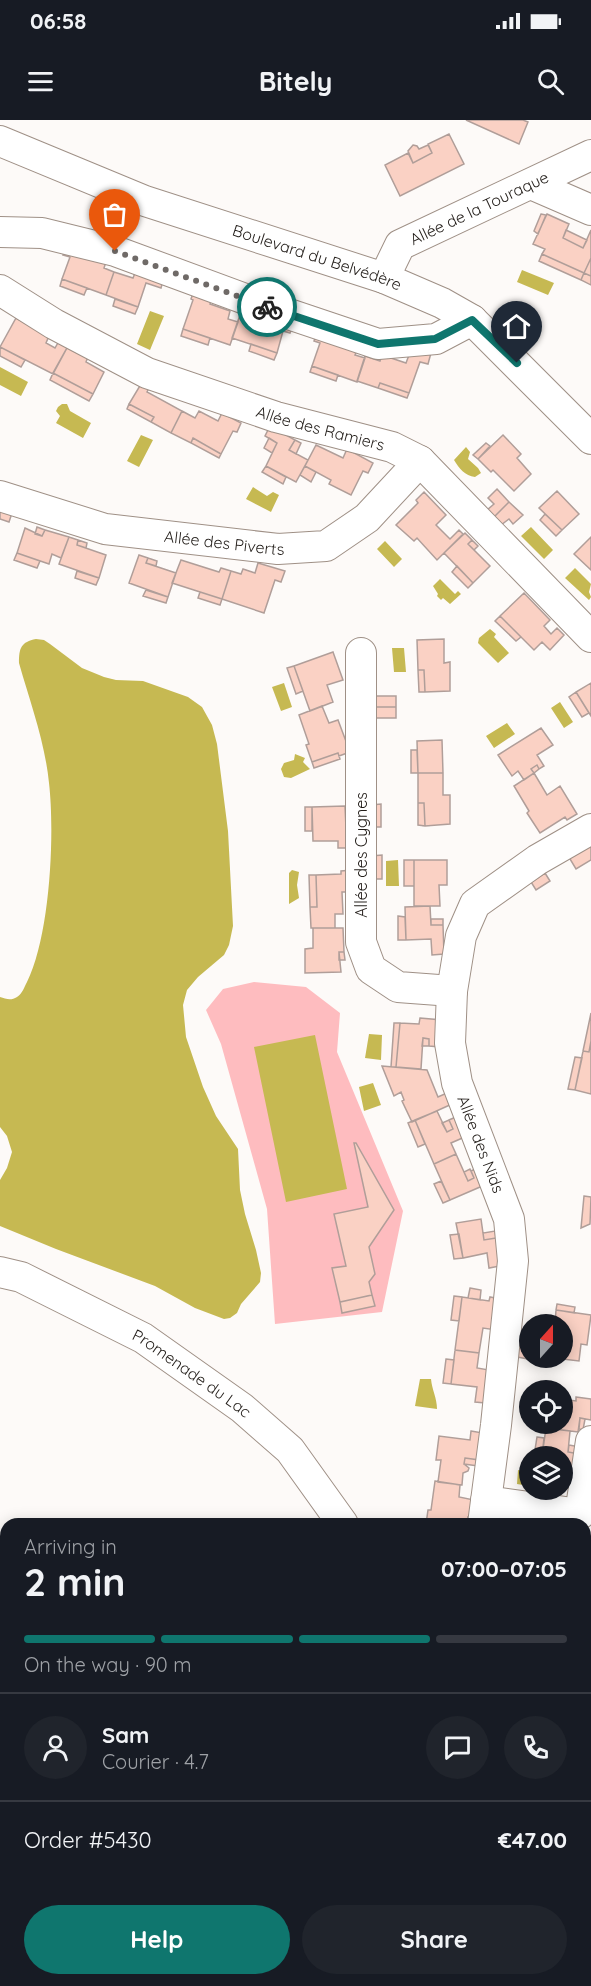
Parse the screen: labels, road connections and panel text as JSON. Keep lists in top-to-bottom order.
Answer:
{
  "streets": {
    "street": [
      "Allée de la Touraque",
      "Boulevard du Belvédère",
      "Allée des Ramiers",
      "Allée des Piverts",
      "Allée des Cygnes",
      "Allée des Nids",
      "Promenade du Lac"
    ]
  },
  "crossings": [
    ["Allée de la Touraque", "Boulevard du Belvédère"],
    ["Allée des Ramiers", "Allée des Piverts"],
    ["Allée des Cygnes", "Allée des Nids"]
  ],
  "north": "top",
  "page": {
    "status": "06:58",
    "header": "Bitely",
    "heading": ["2 min", "Arriving in", "07:00–07:05"],
    "panel": [
      "Sam",
      "Courier · 4.7",
      "Order #5430",
      "€47.00"
    ],
    "bar": "On the way · 90 m",
    "buttons": ["Help", "Share"]
  }
}
